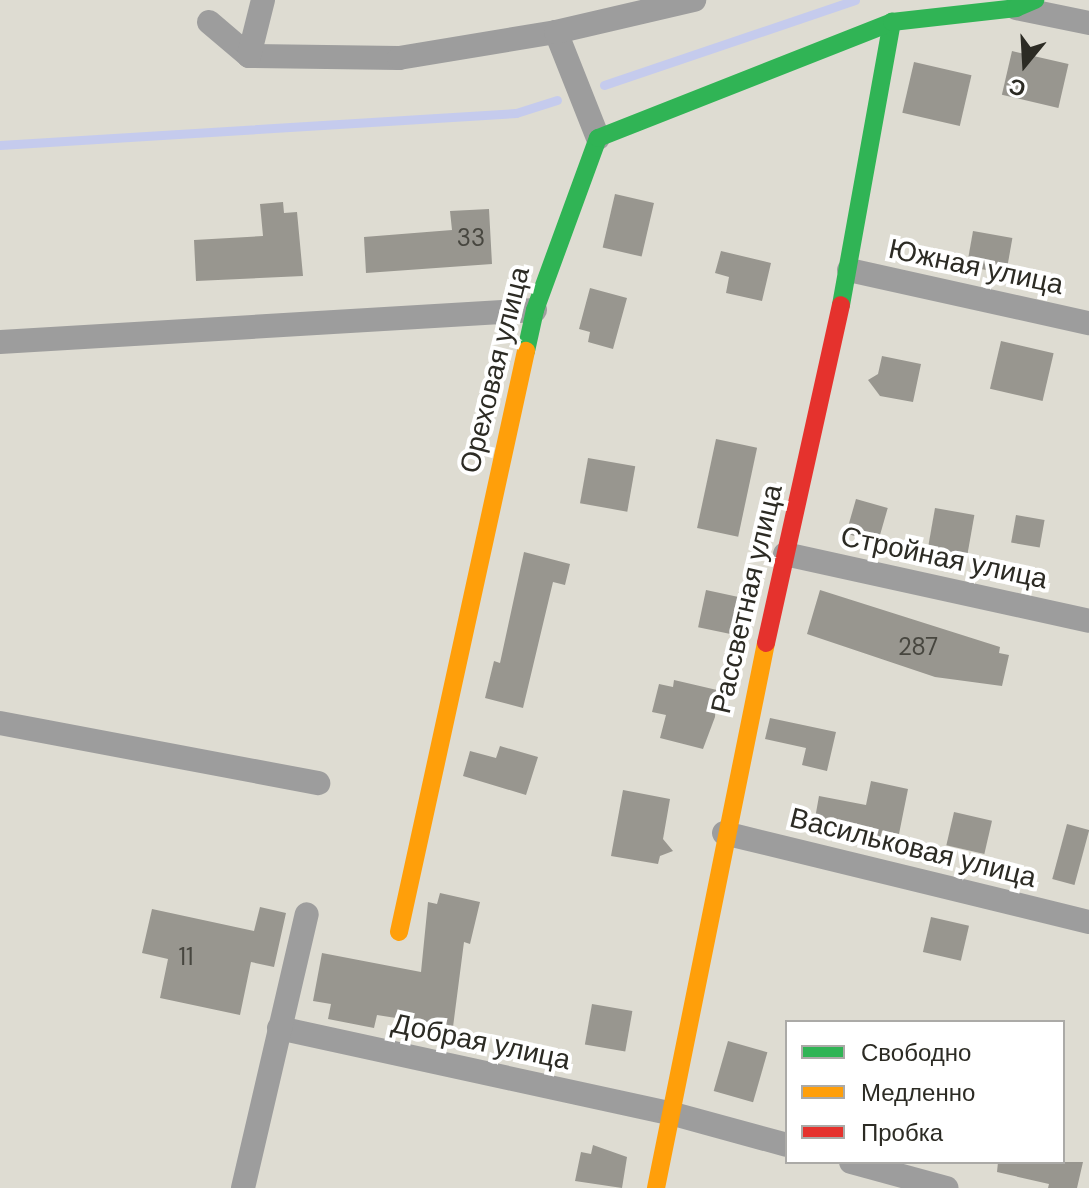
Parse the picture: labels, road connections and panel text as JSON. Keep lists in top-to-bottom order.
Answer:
{
  "streets": {
    "street": [
      "Южная улица",
      "Ореховая улица",
      "Стройная улица",
      "Рассветная улица",
      "Васильковая улица",
      "Добрая улица"
    ]
  },
  "crossings": [
    ["Южная улица", "Рассветная улица"],
    ["Стройная улица", "Рассветная улица"],
    ["Рассветная улица", "Васильковая улица"],
    ["Рассветная улица", "Добрая улица"]
  ],
  "house_numbers": ["33", "287", "11"],
  "legend": ["Свободно", "Медленно", "Пробка"],
  "north": "bottom"
}
